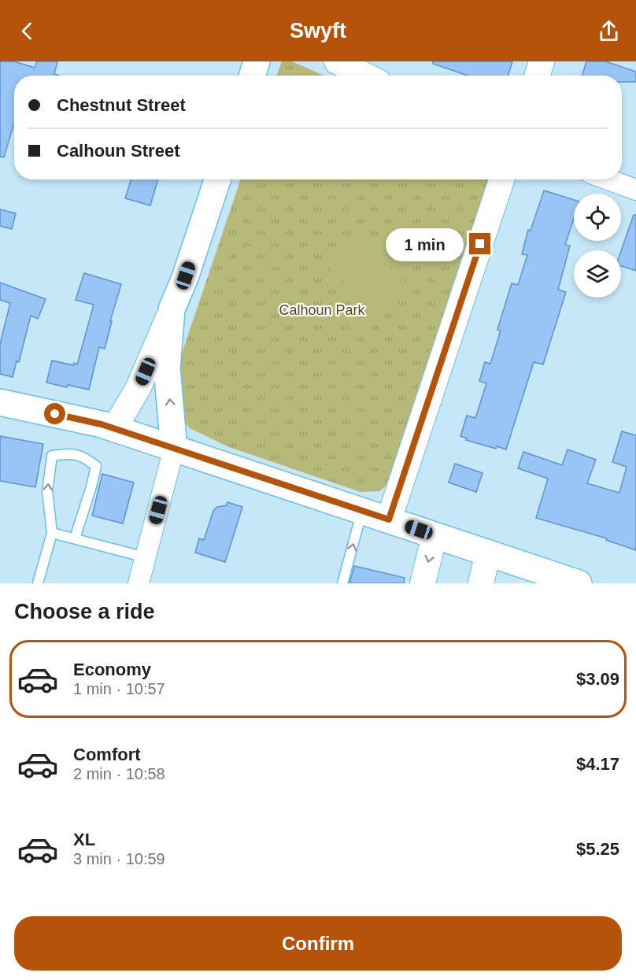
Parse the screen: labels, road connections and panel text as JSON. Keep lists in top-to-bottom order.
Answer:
{
  "parks": ["Calhoun Park"],
  "page": {
    "header": "Swyft",
    "banner": ["Chestnut Street", "Calhoun Street"],
    "bubble": "1 min",
    "heading": "Choose a ride",
    "list": [
      {
        "name": "Economy",
        "note": "1 min · 10:57",
        "value": "$3.09"
      },
      {
        "name": "Comfort",
        "note": "2 min · 10:58",
        "value": "$4.17"
      },
      {
        "name": "XL",
        "note": "3 min · 10:59",
        "value": "$5.25"
      }
    ],
    "buttons": "Confirm"
  }
}
